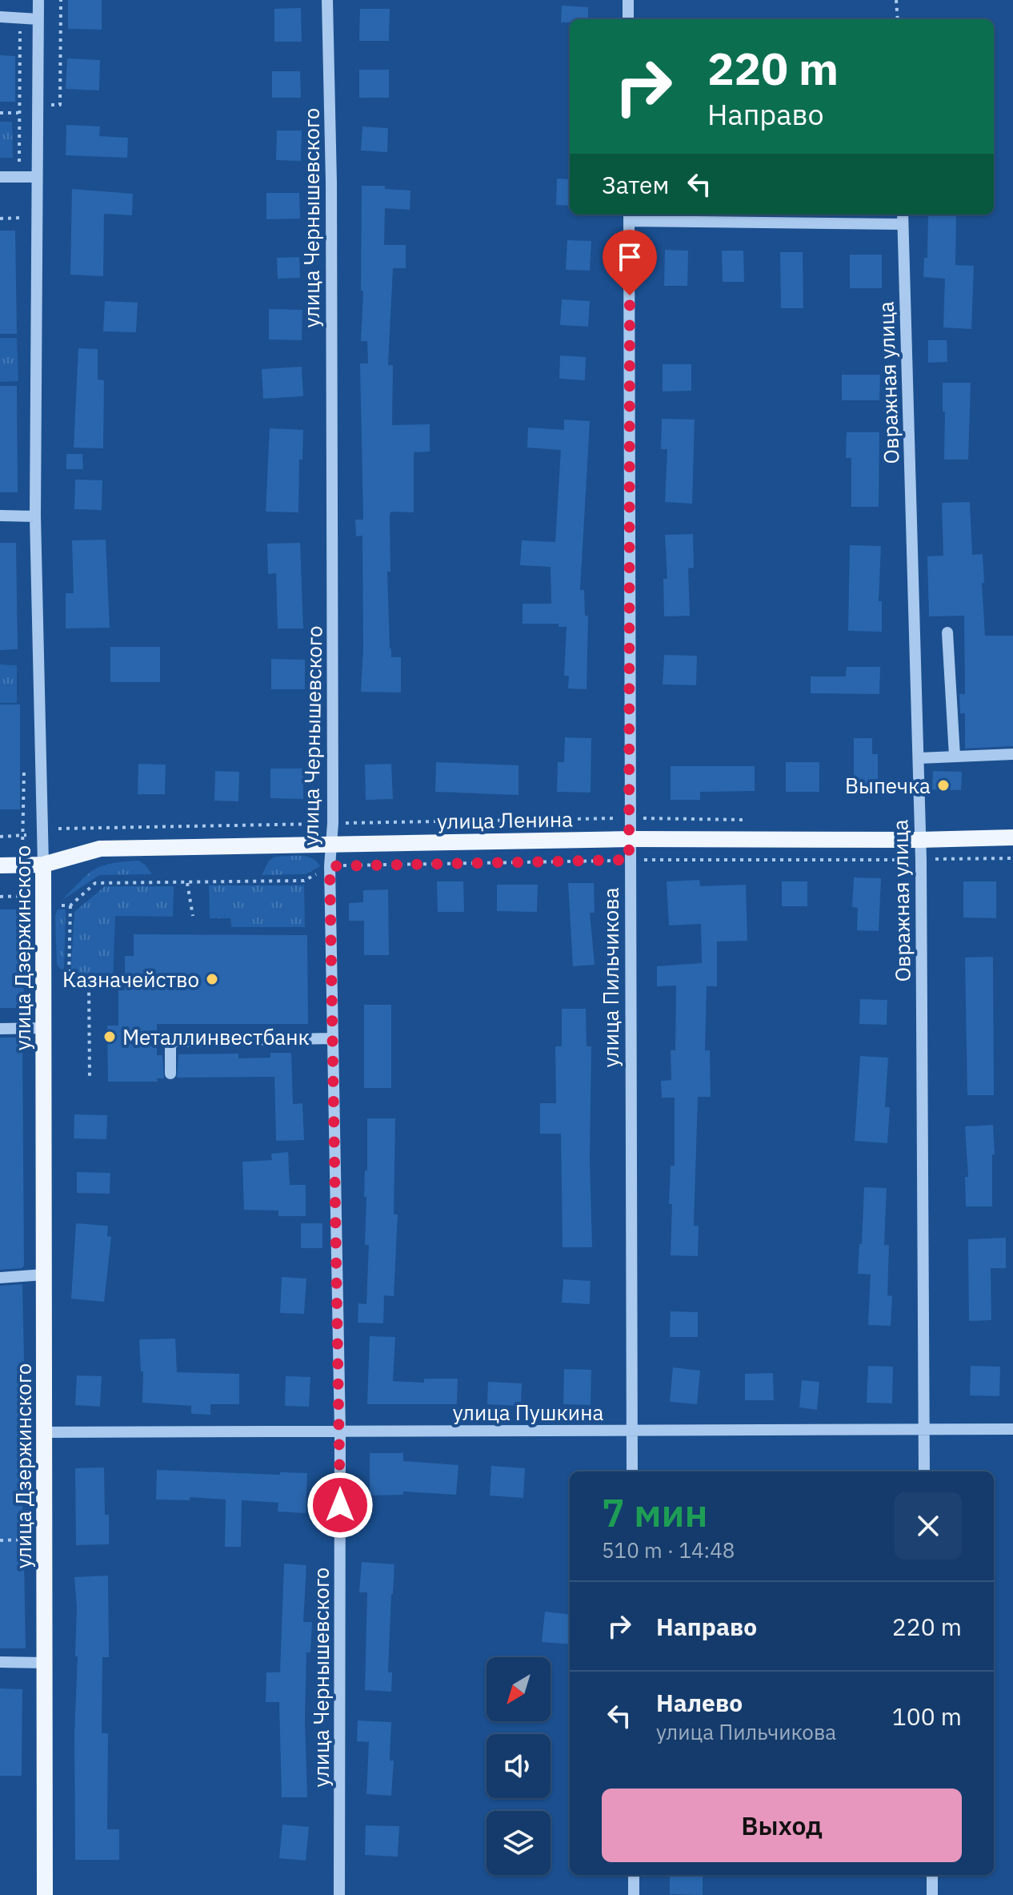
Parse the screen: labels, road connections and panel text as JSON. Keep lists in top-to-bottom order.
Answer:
{
  "streets": {
    "main road": ["улица Ленина", "улица Дзержинского"],
    "street": [
      "улица Чернышевского",
      "Овражная улица",
      "улица Пильчикова",
      "улица Пушкина"
    ]
  },
  "crossings": [
    ["улица Чернышевского", "улица Ленина"],
    ["улица Чернышевского", "улица Пушкина"],
    ["Овражная улица", "улица Ленина"],
    ["Овражная улица", "улица Пушкина"],
    ["улица Ленина", "улица Дзержинского"],
    ["улица Ленина", "улица Пильчикова"],
    ["улица Дзержинского", "улица Пушкина"],
    ["улица Пильчикова", "улица Пушкина"]
  ],
  "places": ["Выпечка", "Казначейство", "Металлинвестбанк"],
  "north": "bottom left",
  "page": {
    "turn": ["220 m", "Направо"],
    "then": "Затем",
    "heading": ["7 мин", "510 m · 14:48"],
    "list": [
      {
        "name": "Направо",
        "value": "220 m"
      },
      {
        "name": "Налево",
        "note": "улица Пильчикова",
        "value": "100 m"
      }
    ],
    "buttons": "Выход"
  }
}
